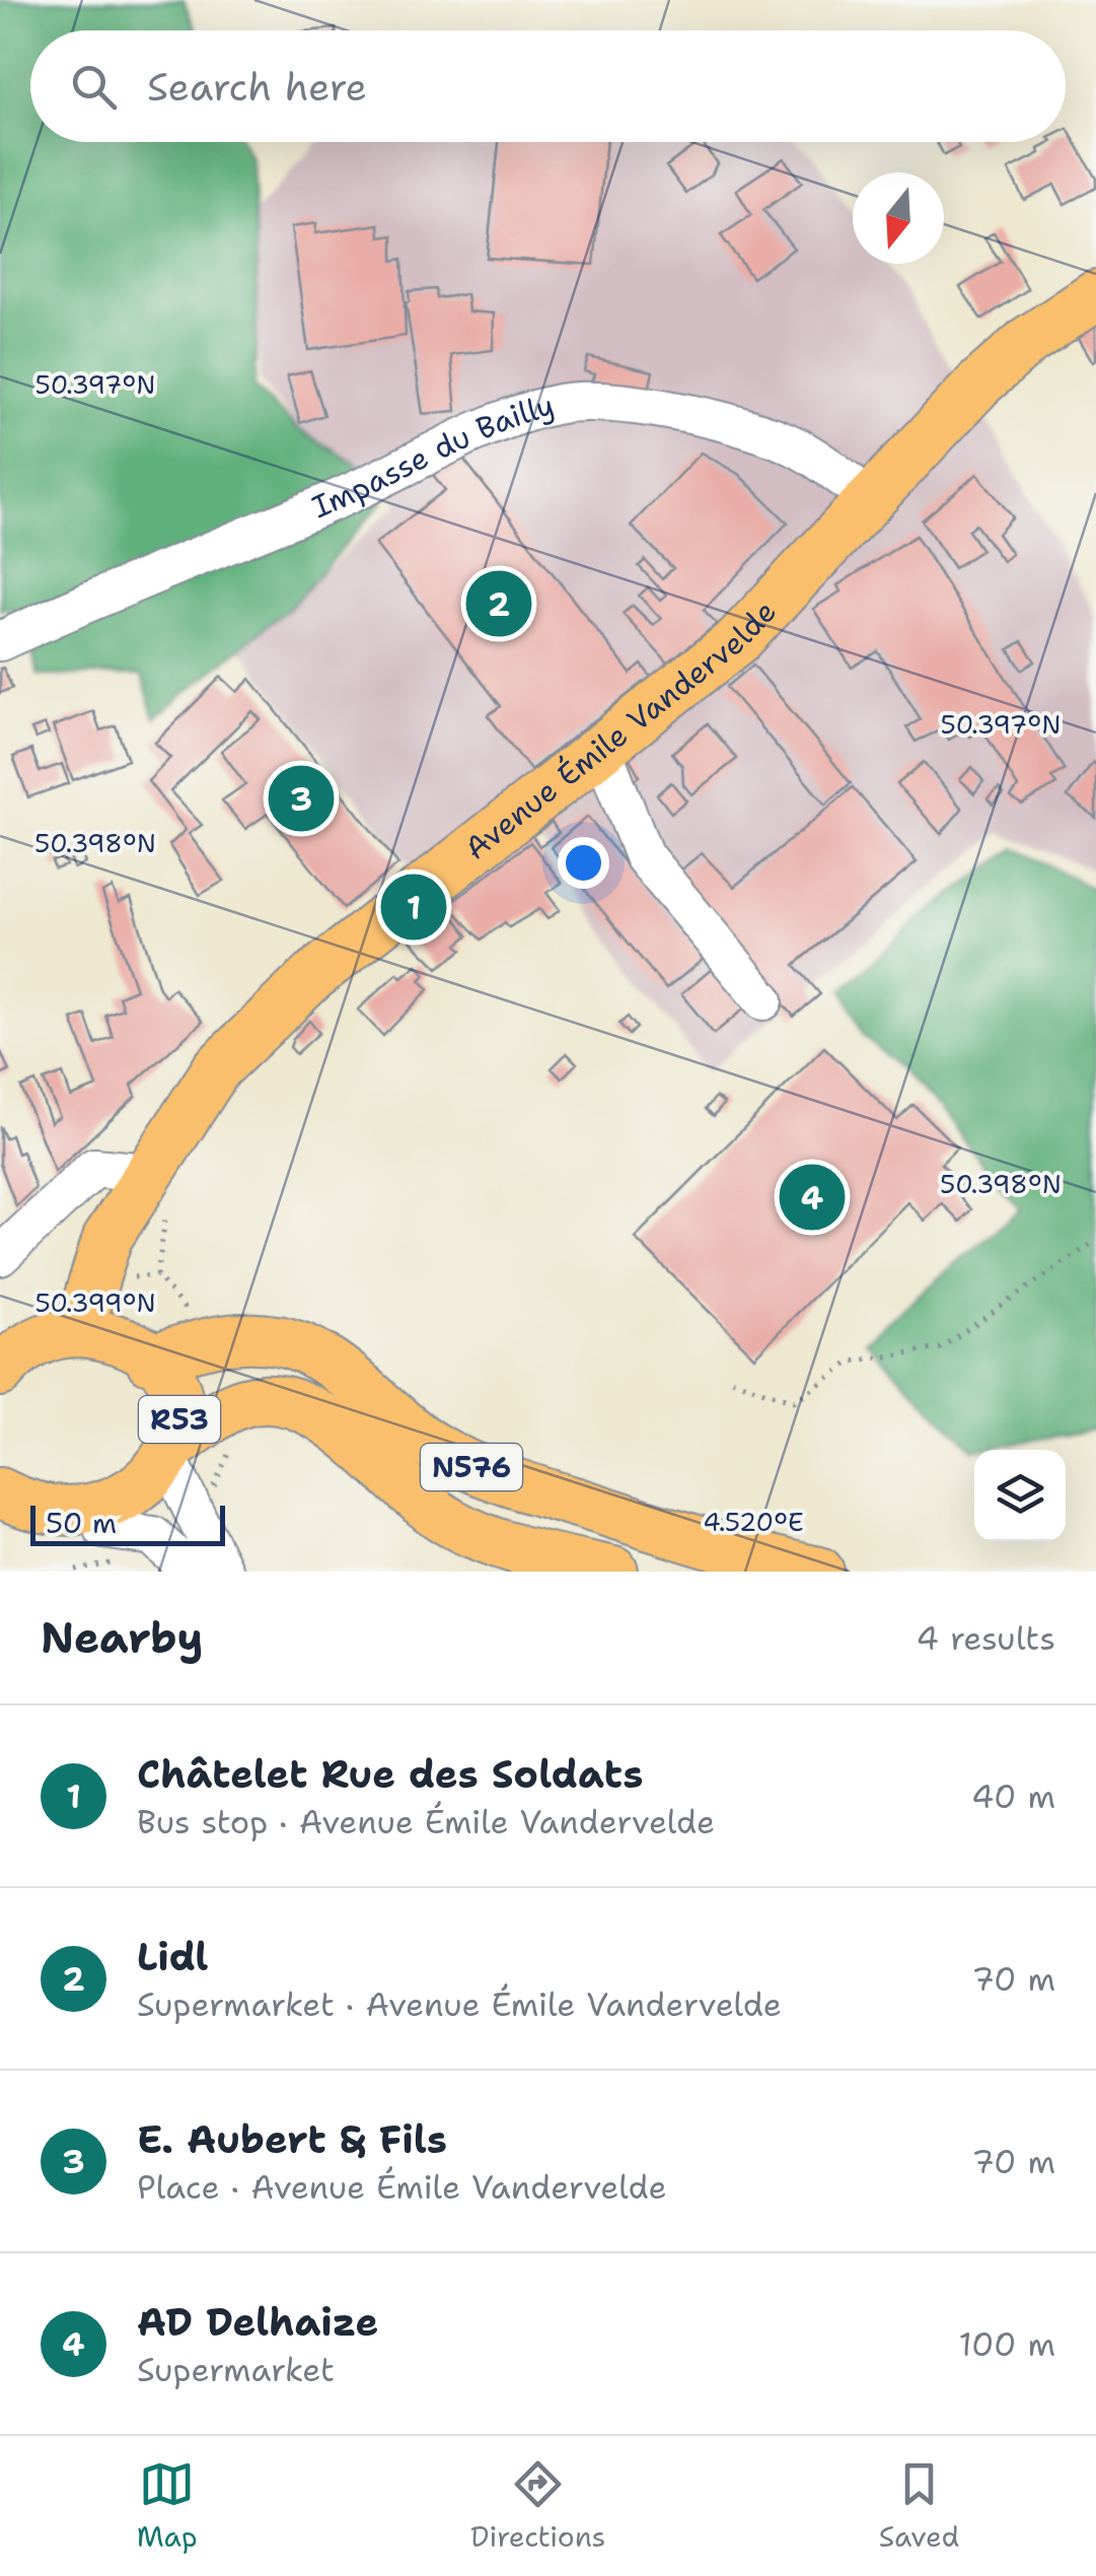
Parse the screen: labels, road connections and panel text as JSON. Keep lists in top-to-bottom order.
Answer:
{
  "streets": {
    "main road": ["Avenue Émile Vandervelde", "R53", "N576"],
    "street": ["Impasse du Bailly"]
  },
  "crossings": [
    ["Impasse du Bailly", "Avenue Émile Vandervelde"],
    ["Avenue Émile Vandervelde", "R53"],
    ["R53", "N576"]
  ],
  "scale_bar": "50 m",
  "north": "bottom",
  "page": {
    "search": "Search here",
    "pins": [
      "2",
      "3",
      "1",
      "4"
    ],
    "scale": "50 m",
    "heading": ["Nearby", "4 results"],
    "list": [
      {
        "mark": "1",
        "name": "Châtelet Rue des Soldats",
        "note": "Bus stop · Avenue Émile Vandervelde",
        "value": "40 m"
      },
      {
        "mark": "2",
        "name": "Lidl",
        "note": "Supermarket · Avenue Émile Vandervelde",
        "value": "70 m"
      },
      {
        "mark": "3",
        "name": "E. Aubert & Fils",
        "note": "Place · Avenue Émile Vandervelde",
        "value": "70 m"
      },
      {
        "mark": "4",
        "name": "AD Delhaize",
        "note": "Supermarket",
        "value": "100 m"
      }
    ],
    "nav": ["Map", "Directions", "Saved"]
  },
  "coordinates": [
    "50.397°N",
    "50.398°N",
    "50.399°N",
    "4.520°E"
  ]
}
